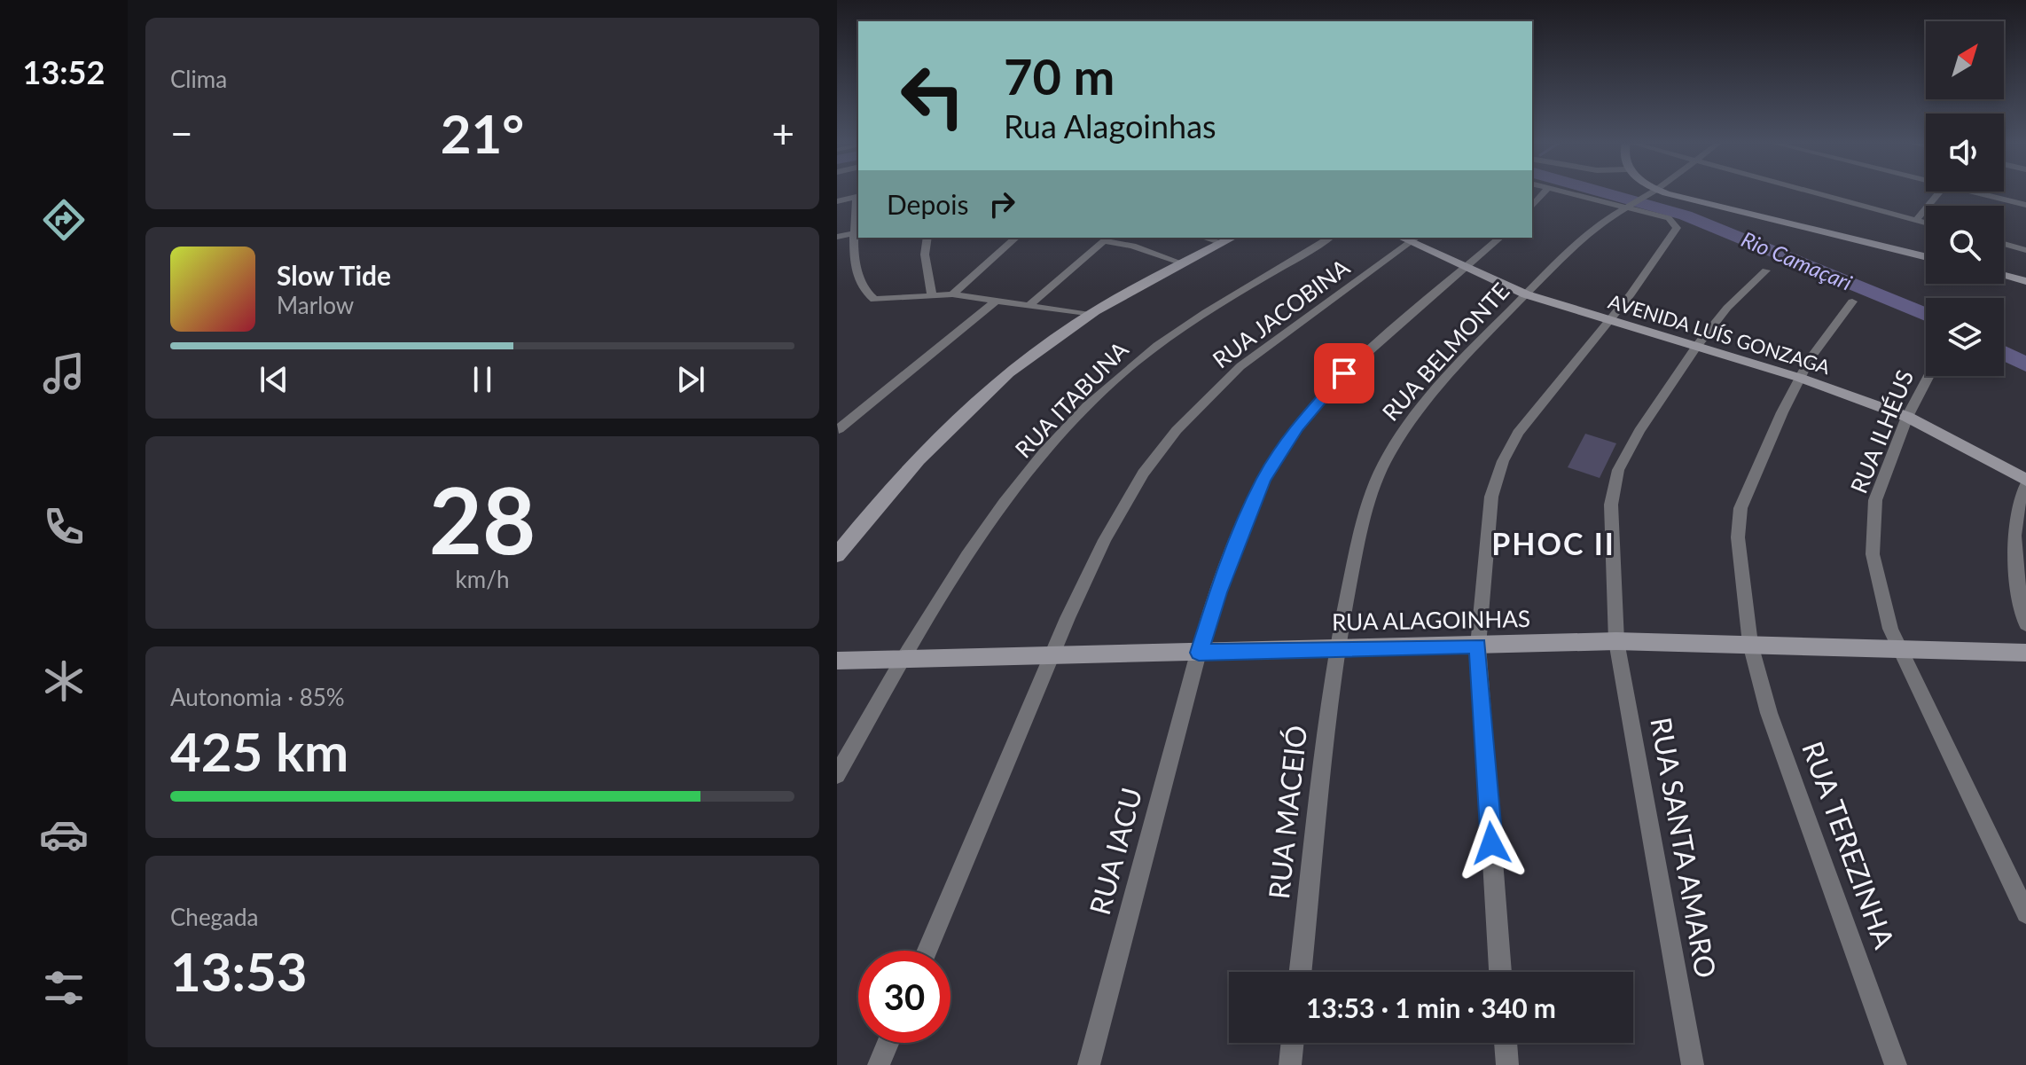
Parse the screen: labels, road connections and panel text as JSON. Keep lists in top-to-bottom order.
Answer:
{
  "streets": {
    "street": [
      "RUA JACOBINA",
      "AVENIDA LUÍS GONZAGA",
      "RUA BELMONTE",
      "RUA ITABUNA",
      "RUA ILHÉUS",
      "RUA ALAGOINHAS",
      "RUA MACEIÓ",
      "RUA TEREZINHA",
      "RUA SANTA AMARO",
      "RUA IACU"
    ]
  },
  "crossings": [
    ["RUA JACOBINA", "AVENIDA LUÍS GONZAGA"],
    ["RUA JACOBINA", "RUA ALAGOINHAS"],
    ["AVENIDA LUÍS GONZAGA", "RUA BELMONTE"],
    ["AVENIDA LUÍS GONZAGA", "RUA ILHÉUS"],
    ["AVENIDA LUÍS GONZAGA", "RUA TEREZINHA"],
    ["AVENIDA LUÍS GONZAGA", "RUA SANTA AMARO"],
    ["AVENIDA LUÍS GONZAGA", "RUA IACU"],
    ["RUA BELMONTE", "RUA ALAGOINHAS"],
    ["RUA BELMONTE", "RUA MACEIÓ"],
    ["RUA ITABUNA", "RUA ALAGOINHAS"],
    ["RUA ILHÉUS", "RUA ALAGOINHAS"],
    ["RUA ALAGOINHAS", "RUA MACEIÓ"],
    ["RUA ALAGOINHAS", "RUA TEREZINHA"],
    ["RUA ALAGOINHAS", "RUA SANTA AMARO"],
    ["RUA ALAGOINHAS", "RUA IACU"]
  ],
  "districts": ["PHOC II"],
  "water": ["Rio Camaçari"],
  "north": "top right",
  "page": {
    "tabs": "13:52",
    "tile": [
      "Clima",
      ["28", "km/h"],
      ["Autonomia · 85%", "425 km"],
      ["Chegada", "13:53"]
    ],
    "turn": ["70 m", "Rua Alagoinhas"],
    "heat": ["−", "21°", "+"],
    "then": "Depois",
    "song": ["Slow Tide", "Marlow"],
    "limit": "30",
    "trip": "13:53 · 1 min · 340 m"
  }
}
